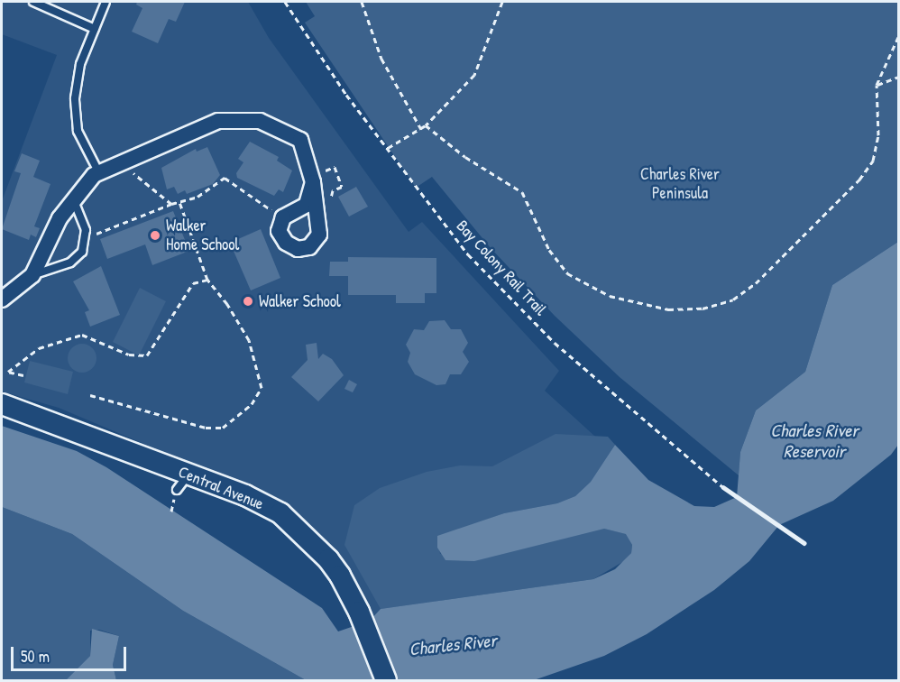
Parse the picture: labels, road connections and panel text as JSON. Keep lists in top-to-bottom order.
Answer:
{
  "streets": {
    "main road": ["Central Avenue"],
    "path": ["Bay Colony Rail Trail"]
  },
  "water": ["Charles River Reservoir", "Charles River"],
  "parks": ["Charles River Peninsula"],
  "places": ["Walker Home School", "Walker School"],
  "scale_bar": "50 m"
}
